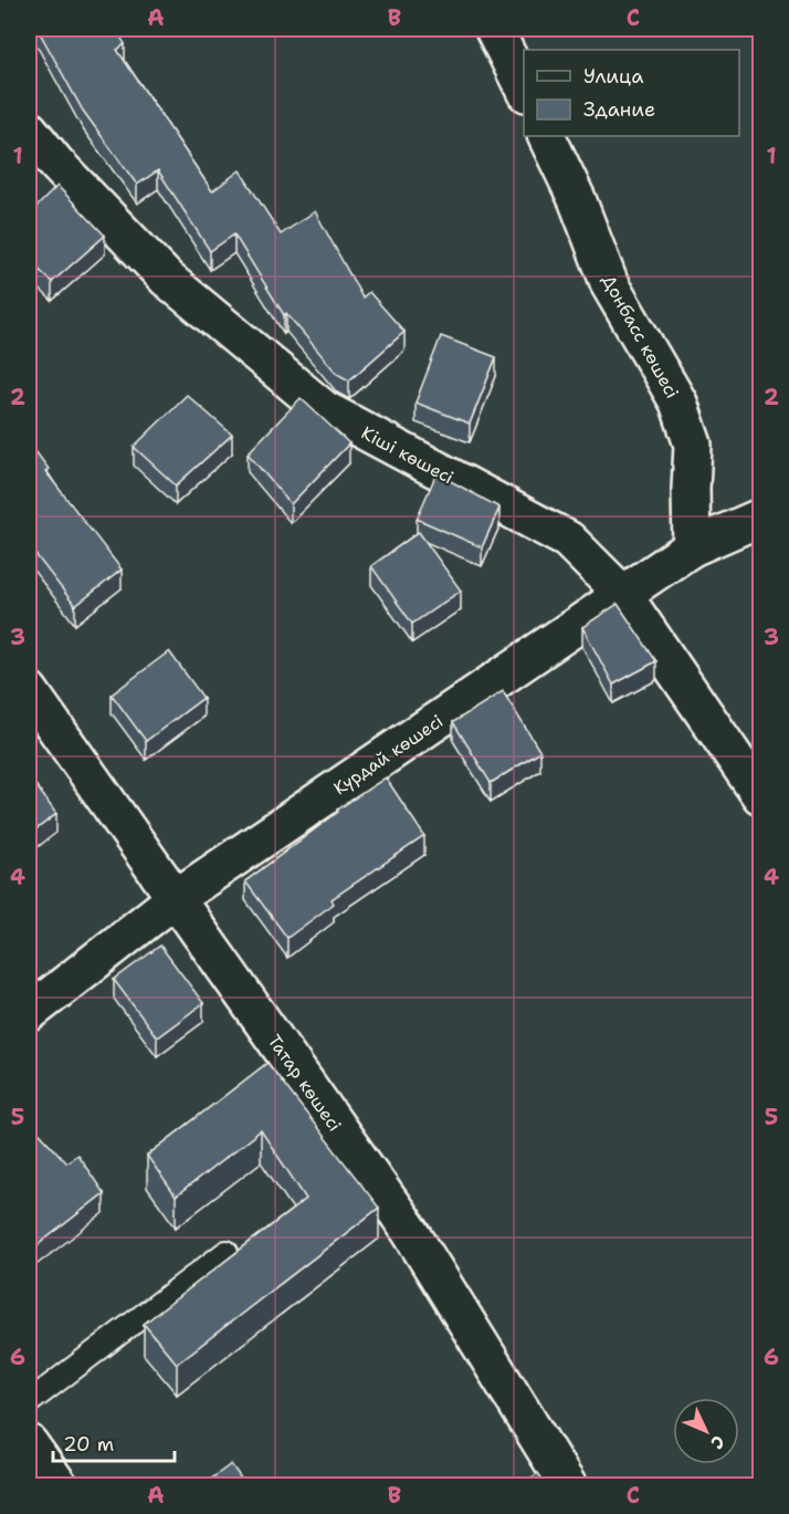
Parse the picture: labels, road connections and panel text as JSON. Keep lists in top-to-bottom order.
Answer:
{
  "streets": {
    "street": [
      "Донбасс көшесі",
      "Кіші көшесі",
      "Күрдай көшесі",
      "Татар көшесі"
    ]
  },
  "crossings": [
    ["Донбасс көшесі", "Күрдай көшесі"],
    ["Кіші көшесі", "Күрдай көшесі"],
    ["Күрдай көшесі", "Татар көшесі"]
  ],
  "legend": ["Улица", "Здание"],
  "scale_bar": "20 m",
  "north": "bottom right",
  "grid": {
    "columns": ["A", "B", "C"],
    "rows": [
      "1",
      "2",
      "3",
      "4",
      "5",
      "6"
    ]
  }
}
